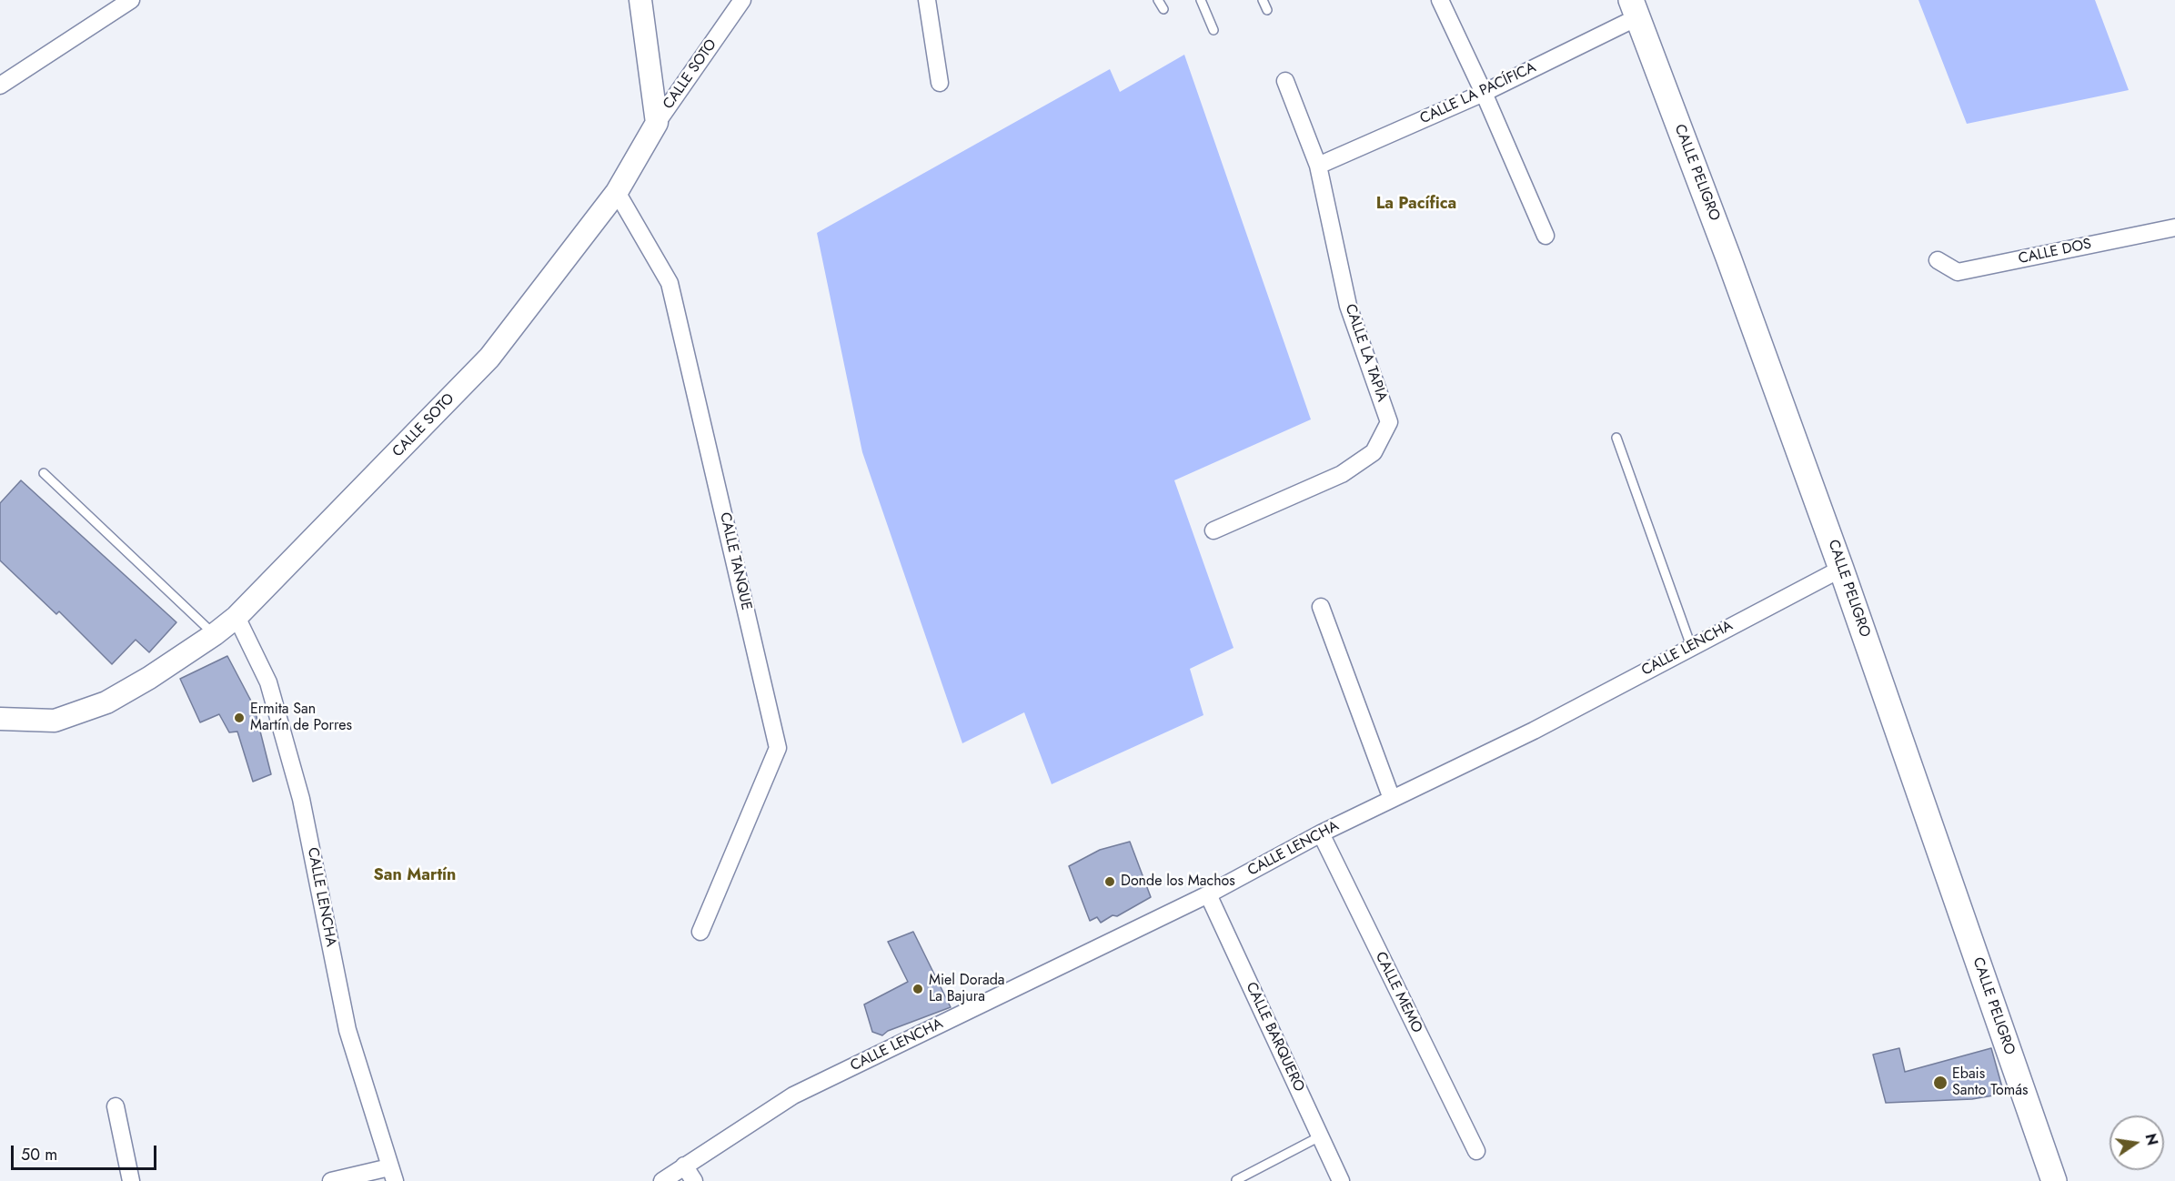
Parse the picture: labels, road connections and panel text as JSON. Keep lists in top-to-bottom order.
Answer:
{
  "streets": {
    "main road": ["CALLE PELIGRO"],
    "street": [
      "CALLE SOTO",
      "CALLE LA PACÍFICA",
      "CALLE DOS",
      "CALLE LA TAPIA",
      "CALLE TANQUE",
      "CALLE LENCHA",
      "CALLE MEMO",
      "CALLE BARQUERO"
    ]
  },
  "crossings": [
    ["CALLE SOTO", "CALLE TANQUE"],
    ["CALLE SOTO", "CALLE LENCHA"],
    ["CALLE LA PACÍFICA", "CALLE PELIGRO"],
    ["CALLE LA PACÍFICA", "CALLE LA TAPIA"],
    ["CALLE PELIGRO", "CALLE LENCHA"],
    ["CALLE LENCHA", "CALLE MEMO"],
    ["CALLE LENCHA", "CALLE BARQUERO"]
  ],
  "districts": ["La Pacífica", "San Martín"],
  "places": [
    "Ermita San Martín de Porres",
    "Donde los Machos",
    "Miel Dorada La Bajura",
    "Ebais Santo Tomás"
  ],
  "scale_bar": "50 m",
  "north": "right"
}
